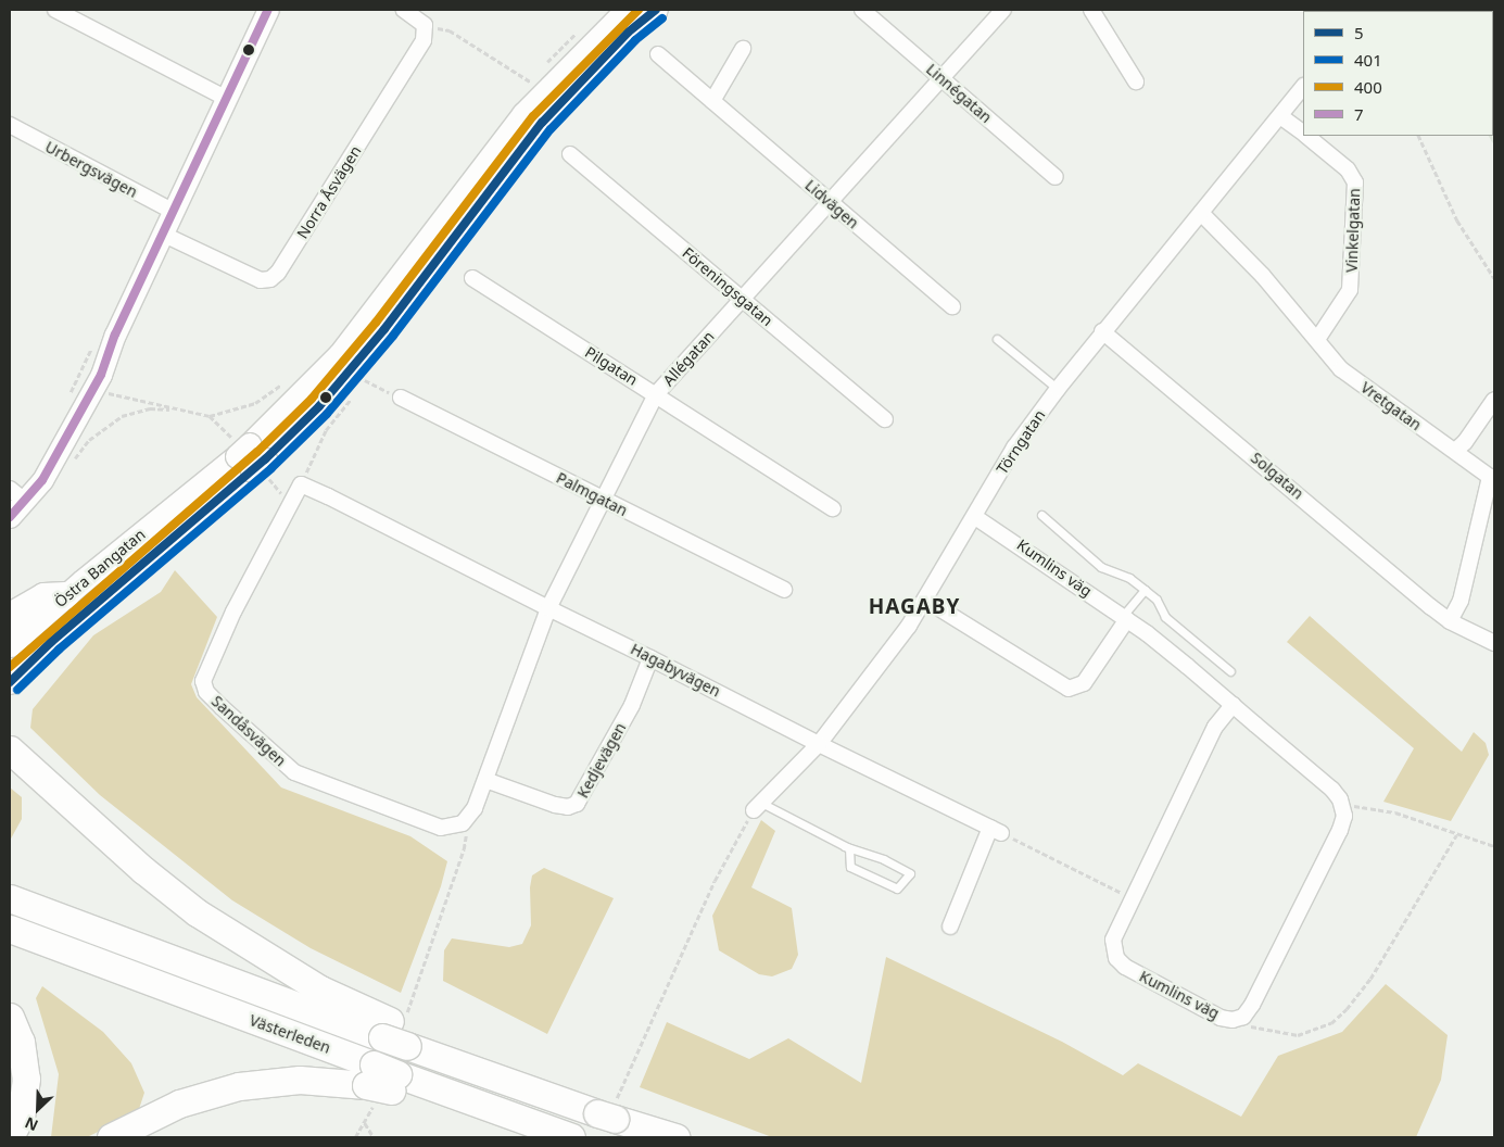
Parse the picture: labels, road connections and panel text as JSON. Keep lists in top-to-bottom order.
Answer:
{
  "streets": {
    "highway": ["Västerleden"],
    "main road": ["Östra Bangatan"],
    "street": [
      "Linnégatan",
      "Urbergsvägen",
      "Norra Åsvägen",
      "Lidvägen",
      "Vinkelgatan",
      "Föreningsgatan",
      "Allégatan",
      "Pilgatan",
      "Vretgatan",
      "Törngatan",
      "Solgatan",
      "Palmgatan",
      "Kumlins väg",
      "Hagabyvägen",
      "Sandåsvägen",
      "Kedjevägen"
    ]
  },
  "crossings": [
    ["Linnégatan", "Allégatan"],
    ["Lidvägen", "Allégatan"],
    ["Vinkelgatan", "Vretgatan"],
    ["Vinkelgatan", "Törngatan"],
    ["Föreningsgatan", "Allégatan"],
    ["Allégatan", "Pilgatan"],
    ["Allégatan", "Palmgatan"],
    ["Allégatan", "Hagabyvägen"],
    ["Allégatan", "Kedjevägen"],
    ["Vretgatan", "Törngatan"],
    ["Vretgatan", "Solgatan"],
    ["Törngatan", "Solgatan"],
    ["Törngatan", "Kumlins väg"],
    ["Törngatan", "Hagabyvägen"],
    ["Hagabyvägen", "Sandåsvägen"],
    ["Hagabyvägen", "Kedjevägen"]
  ],
  "districts": ["HAGABY"],
  "lines": [
    "transit line 5",
    "transit line 400",
    "transit line 7",
    "transit line 401"
  ],
  "legend": [
    "5",
    "401",
    "400",
    "7"
  ],
  "north": "bottom left"
}
